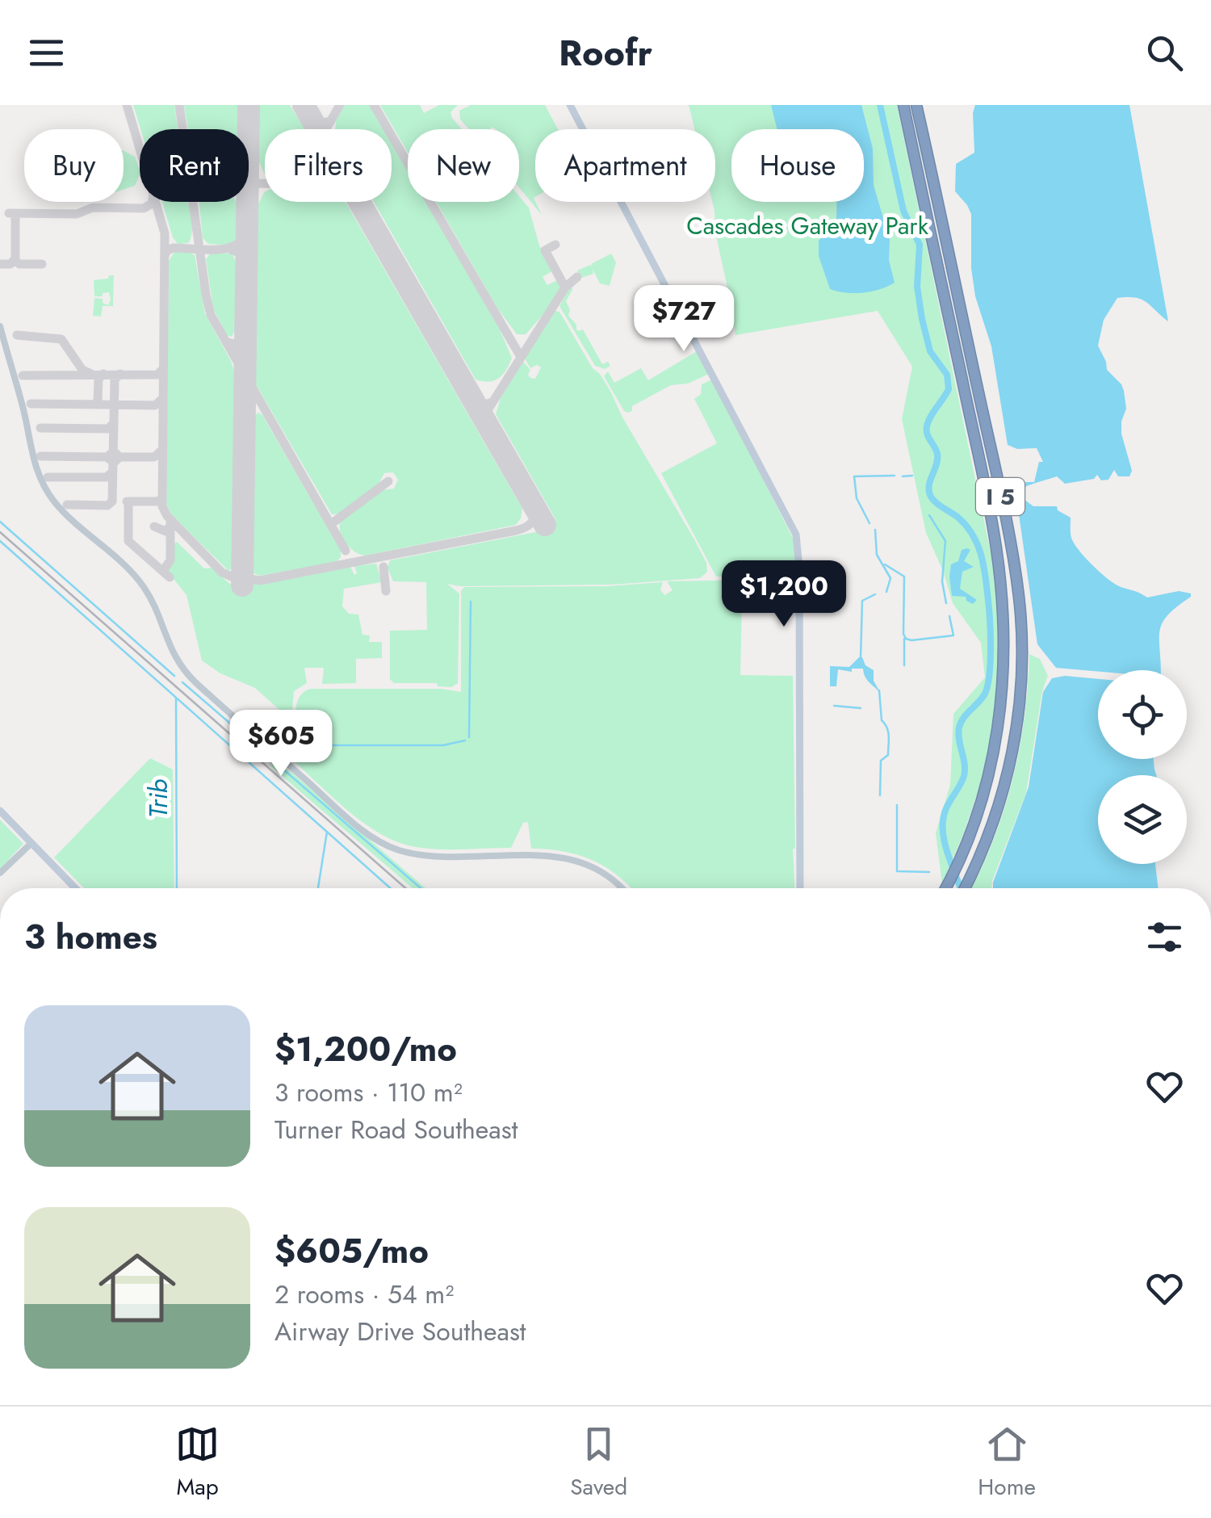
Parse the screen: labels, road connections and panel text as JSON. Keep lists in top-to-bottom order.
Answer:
{
  "streets": {
    "highway": ["I 5"]
  },
  "water": ["Trib"],
  "parks": ["Cascades Gateway Park"],
  "page": {
    "header": "Roofr",
    "chip": [
      "Buy",
      "Rent",
      "Filters",
      "New",
      "Apartment",
      "House"
    ],
    "price": ["$727", "$1,200", "$605"],
    "heading": "3 homes",
    "list": [
      {
        "name": "$1,200/mo",
        "note": "3 rooms · 110 m² · Turner Road Southeast"
      },
      {
        "name": "$605/mo",
        "note": "2 rooms · 54 m² · Airway Drive Southeast"
      }
    ],
    "tabs": ["Map", "Saved", "Home"]
  }
}
